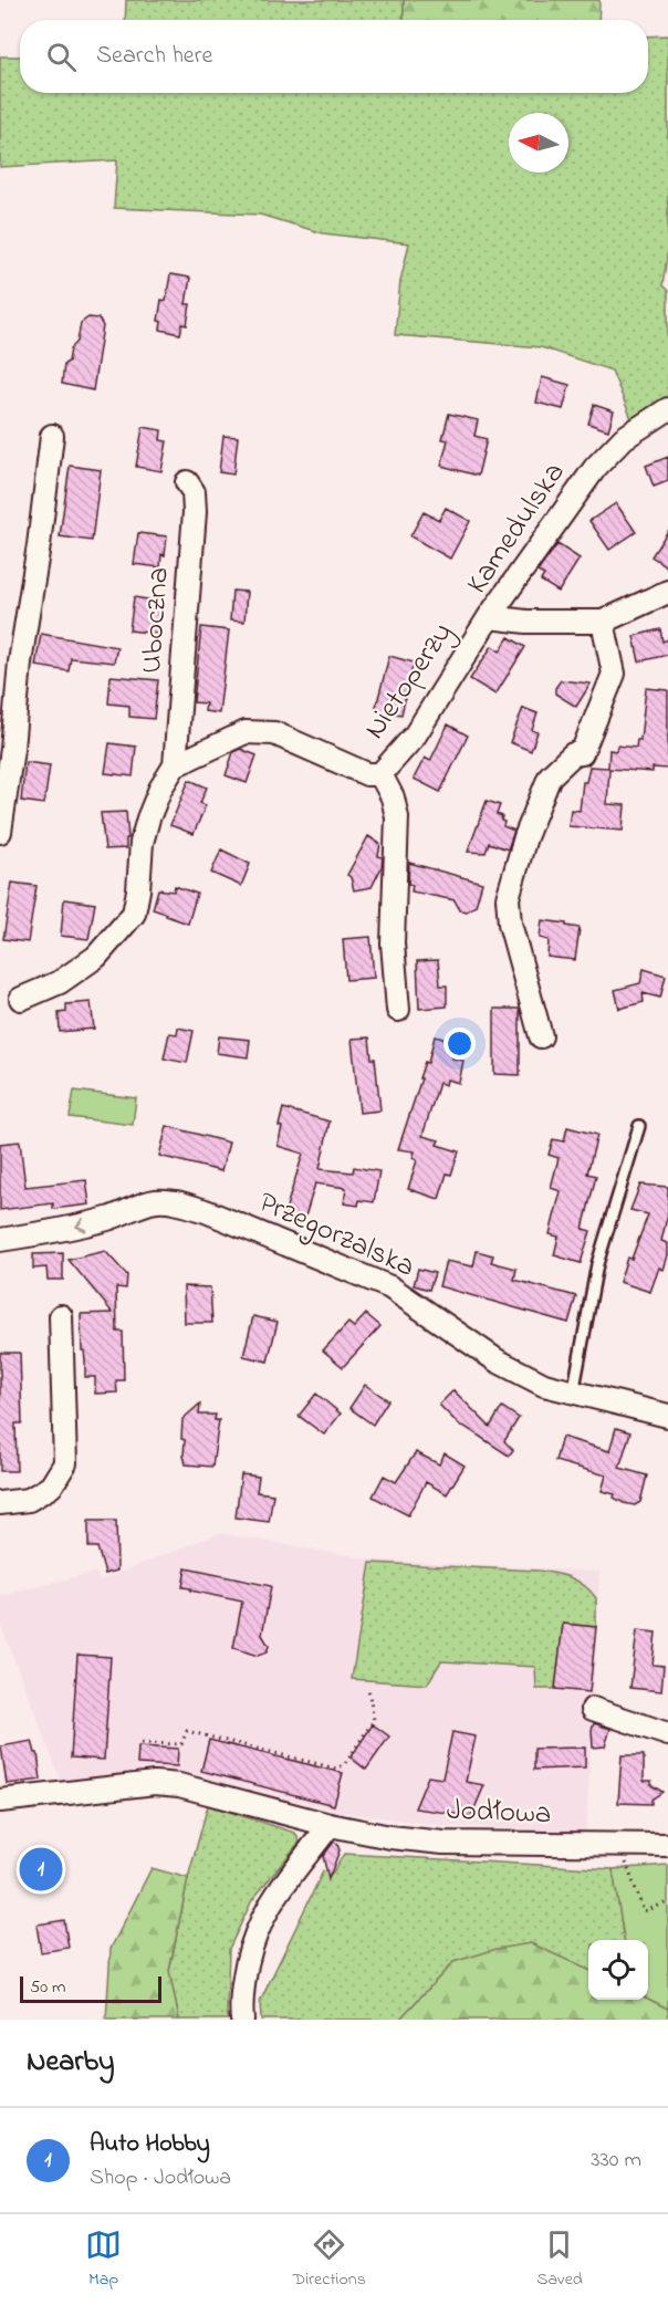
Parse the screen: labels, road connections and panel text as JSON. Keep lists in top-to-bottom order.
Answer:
{
  "streets": {
    "street": [
      "Kamedulska",
      "Uboczna",
      "Nietoperzy",
      "Przegorzalska",
      "Jodłowa"
    ]
  },
  "crossings": [
    ["Kamedulska", "Nietoperzy"],
    ["Uboczna", "Nietoperzy"]
  ],
  "one_way": ["Przegorzalska"],
  "scale_bar": "50 m",
  "north": "left",
  "page": {
    "search": "Search here",
    "pins": "1",
    "scale": "50 m",
    "heading": "Nearby",
    "list": [
      {
        "mark": "1",
        "name": "Auto Hobby",
        "note": "Shop · Jodłowa",
        "value": "330 m"
      }
    ],
    "nav": ["Map", "Directions", "Saved"]
  }
}
